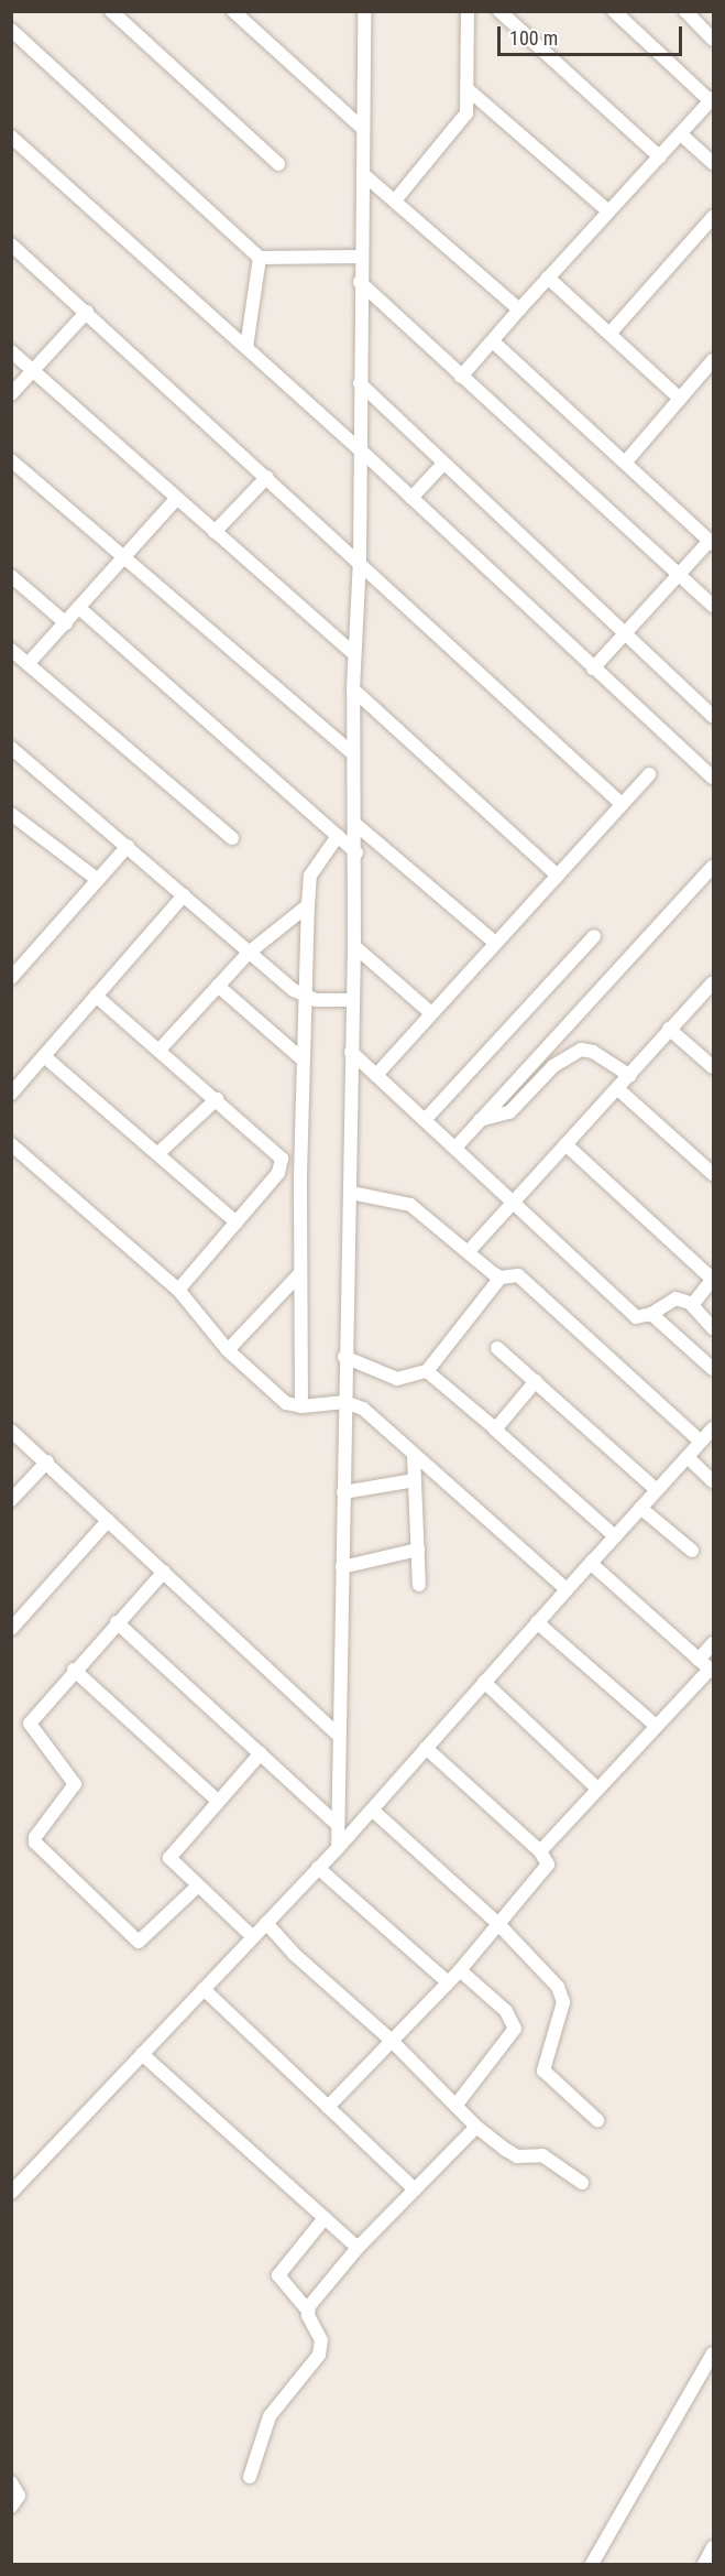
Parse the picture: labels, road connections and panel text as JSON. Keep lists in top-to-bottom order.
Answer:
{
  "scale_bar": "100 m"
}
